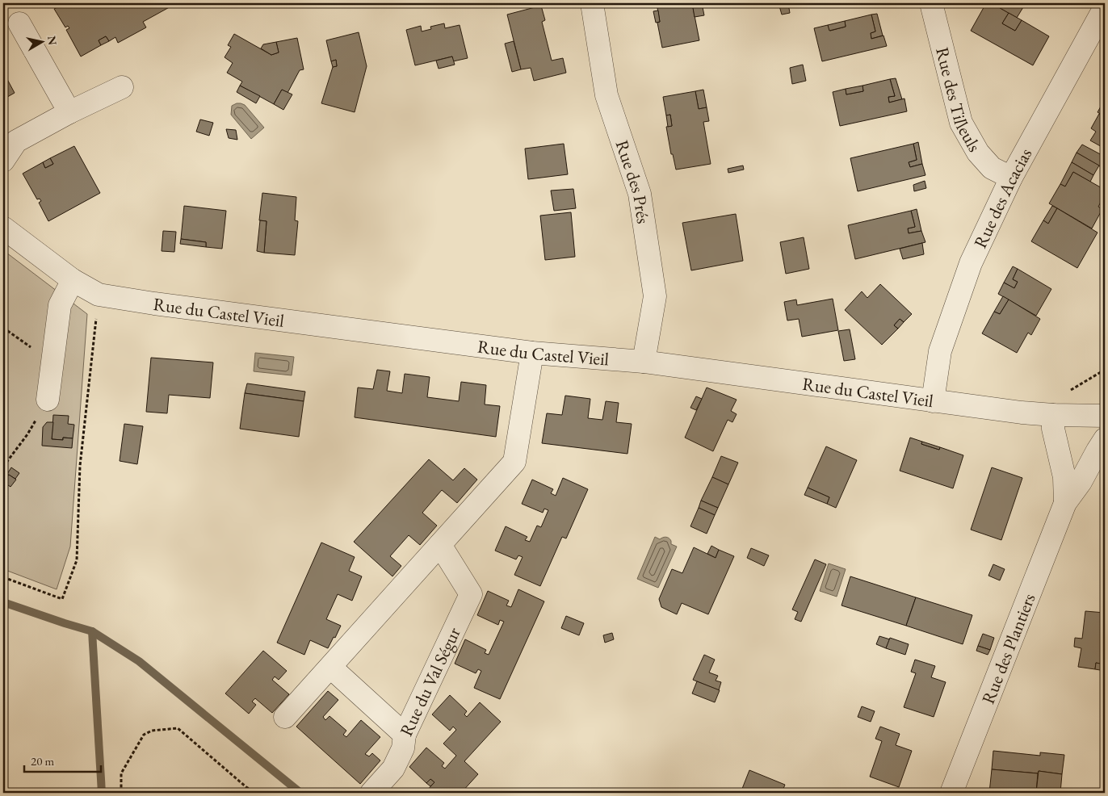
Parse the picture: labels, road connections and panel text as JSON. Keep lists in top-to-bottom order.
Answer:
{
  "streets": {
    "street": [
      "Rue des Tilleuls",
      "Rue des Prés",
      "Rue des Acacias",
      "Rue du Castel Vieil",
      "Rue des Plantiers",
      "Rue du Val Ségur"
    ]
  },
  "crossings": [
    ["Rue des Tilleuls", "Rue des Acacias"],
    ["Rue des Prés", "Rue du Castel Vieil"],
    ["Rue des Acacias", "Rue du Castel Vieil"],
    ["Rue du Castel Vieil", "Rue des Plantiers"]
  ],
  "scale_bar": "20 m",
  "north": "right"
}
